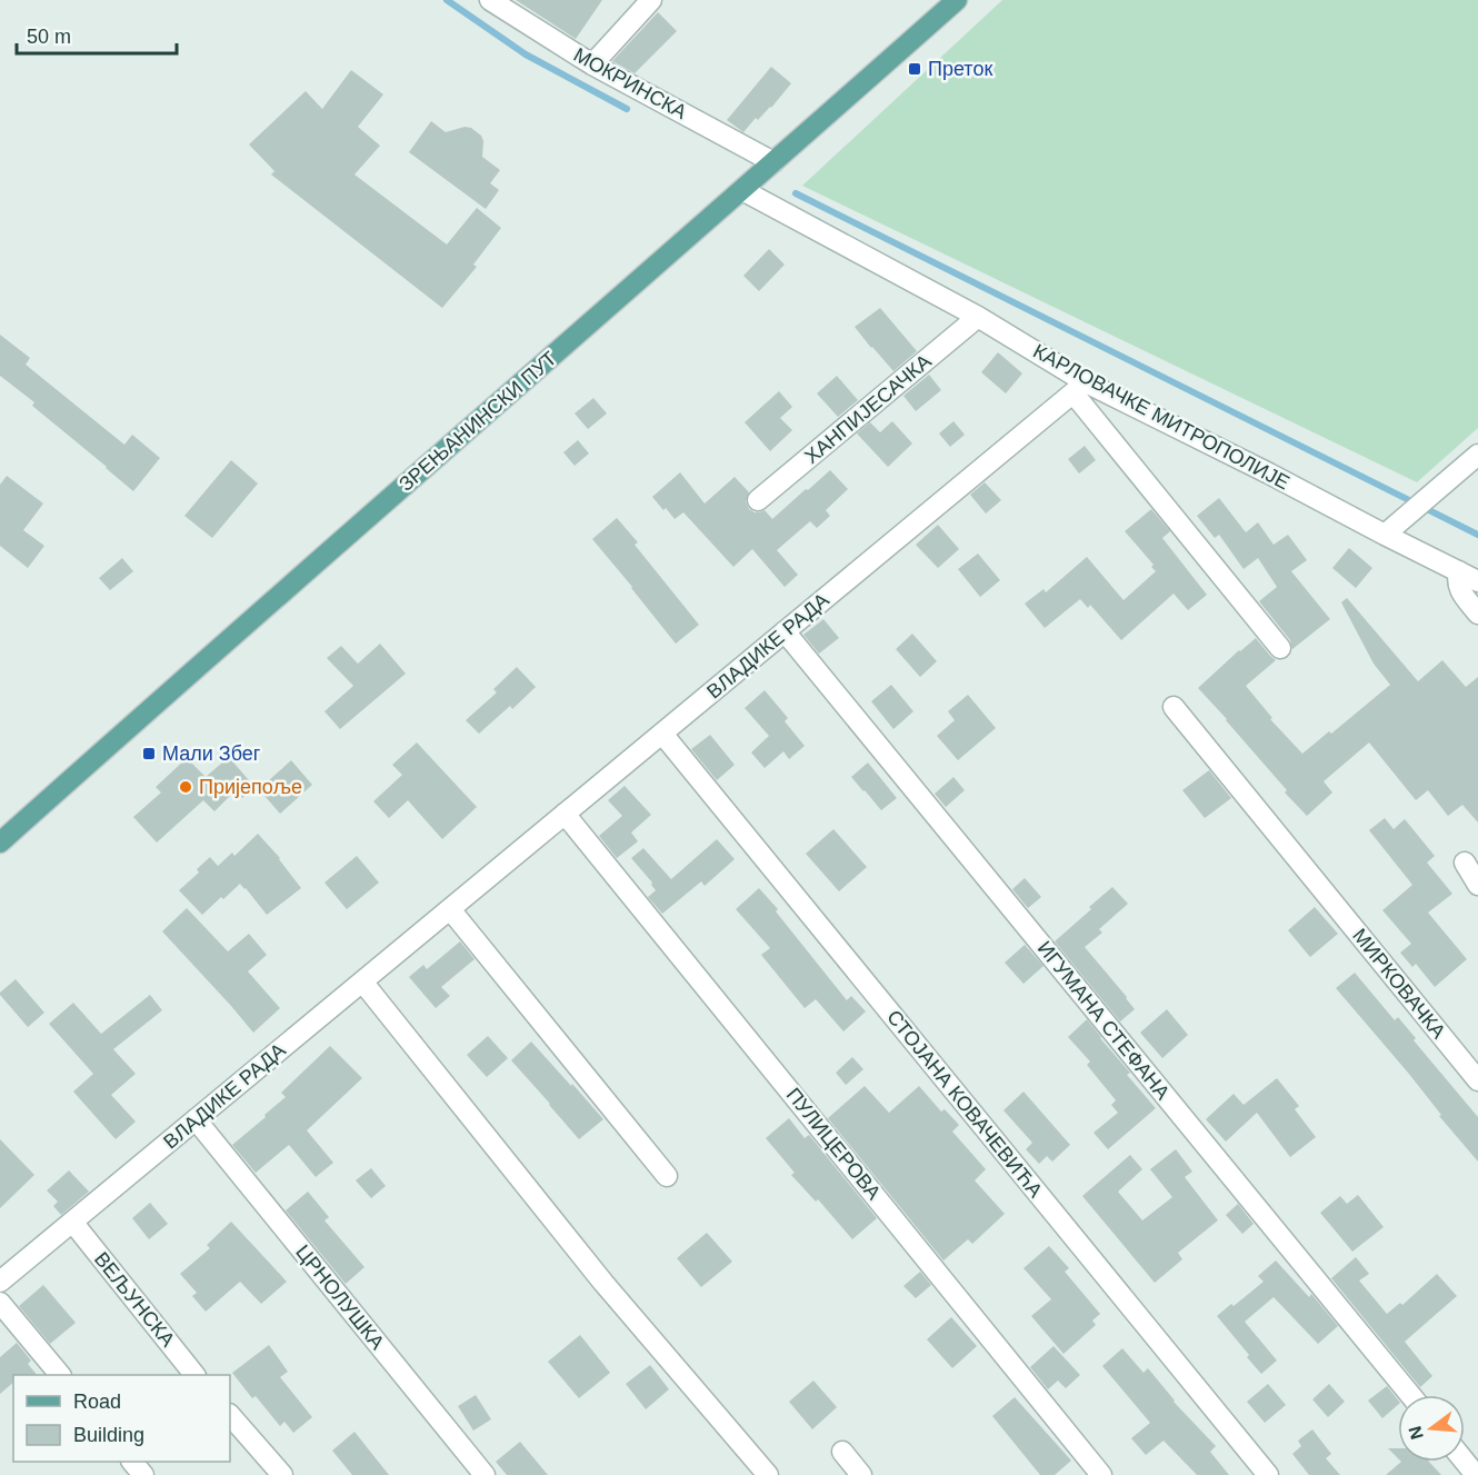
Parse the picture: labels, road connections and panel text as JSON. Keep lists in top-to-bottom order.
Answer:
{
  "streets": {
    "main road": ["ЗРЕЊАНИНСКИ ПУТ"],
    "street": [
      "МОКРИНСКА",
      "ХАНПИЈЕСАЧКА",
      "КАРЛОВАЧКЕ МИТРОПОЛИЈЕ",
      "ВЛАДИКЕ РАДА",
      "МИРКОВАЧКА",
      "ИГУМАНА СТЕФАНА",
      "СТОЈАНА КОВАЧЕВИЋА",
      "ПУЛИЦЕРОВА",
      "ЦРНОЛУШКА",
      "ВЕЉУНСКА"
    ]
  },
  "crossings": [
    ["МОКРИНСКА", "ЗРЕЊАНИНСКИ ПУТ"],
    ["ХАНПИЈЕСАЧКА", "КАРЛОВАЧКЕ МИТРОПОЛИЈЕ"],
    ["КАРЛОВАЧКЕ МИТРОПОЛИЈЕ", "ЗРЕЊАНИНСКИ ПУТ"],
    ["КАРЛОВАЧКЕ МИТРОПОЛИЈЕ", "ВЛАДИКЕ РАДА"],
    ["ВЛАДИКЕ РАДА", "ИГУМАНА СТЕФАНА"],
    ["ВЛАДИКЕ РАДА", "СТОЈАНА КОВАЧЕВИЋА"],
    ["ВЛАДИКЕ РАДА", "ПУЛИЦЕРОВА"],
    ["ВЛАДИКЕ РАДА", "ЦРНОЛУШКА"],
    ["ВЛАДИКЕ РАДА", "ВЕЉУНСКА"]
  ],
  "places": {
    "transit": ["Преток", "Мали Збег"],
    "other": ["Пријепоље"]
  },
  "legend": ["Road", "Building"],
  "scale_bar": "50 m",
  "north": "left"
}
